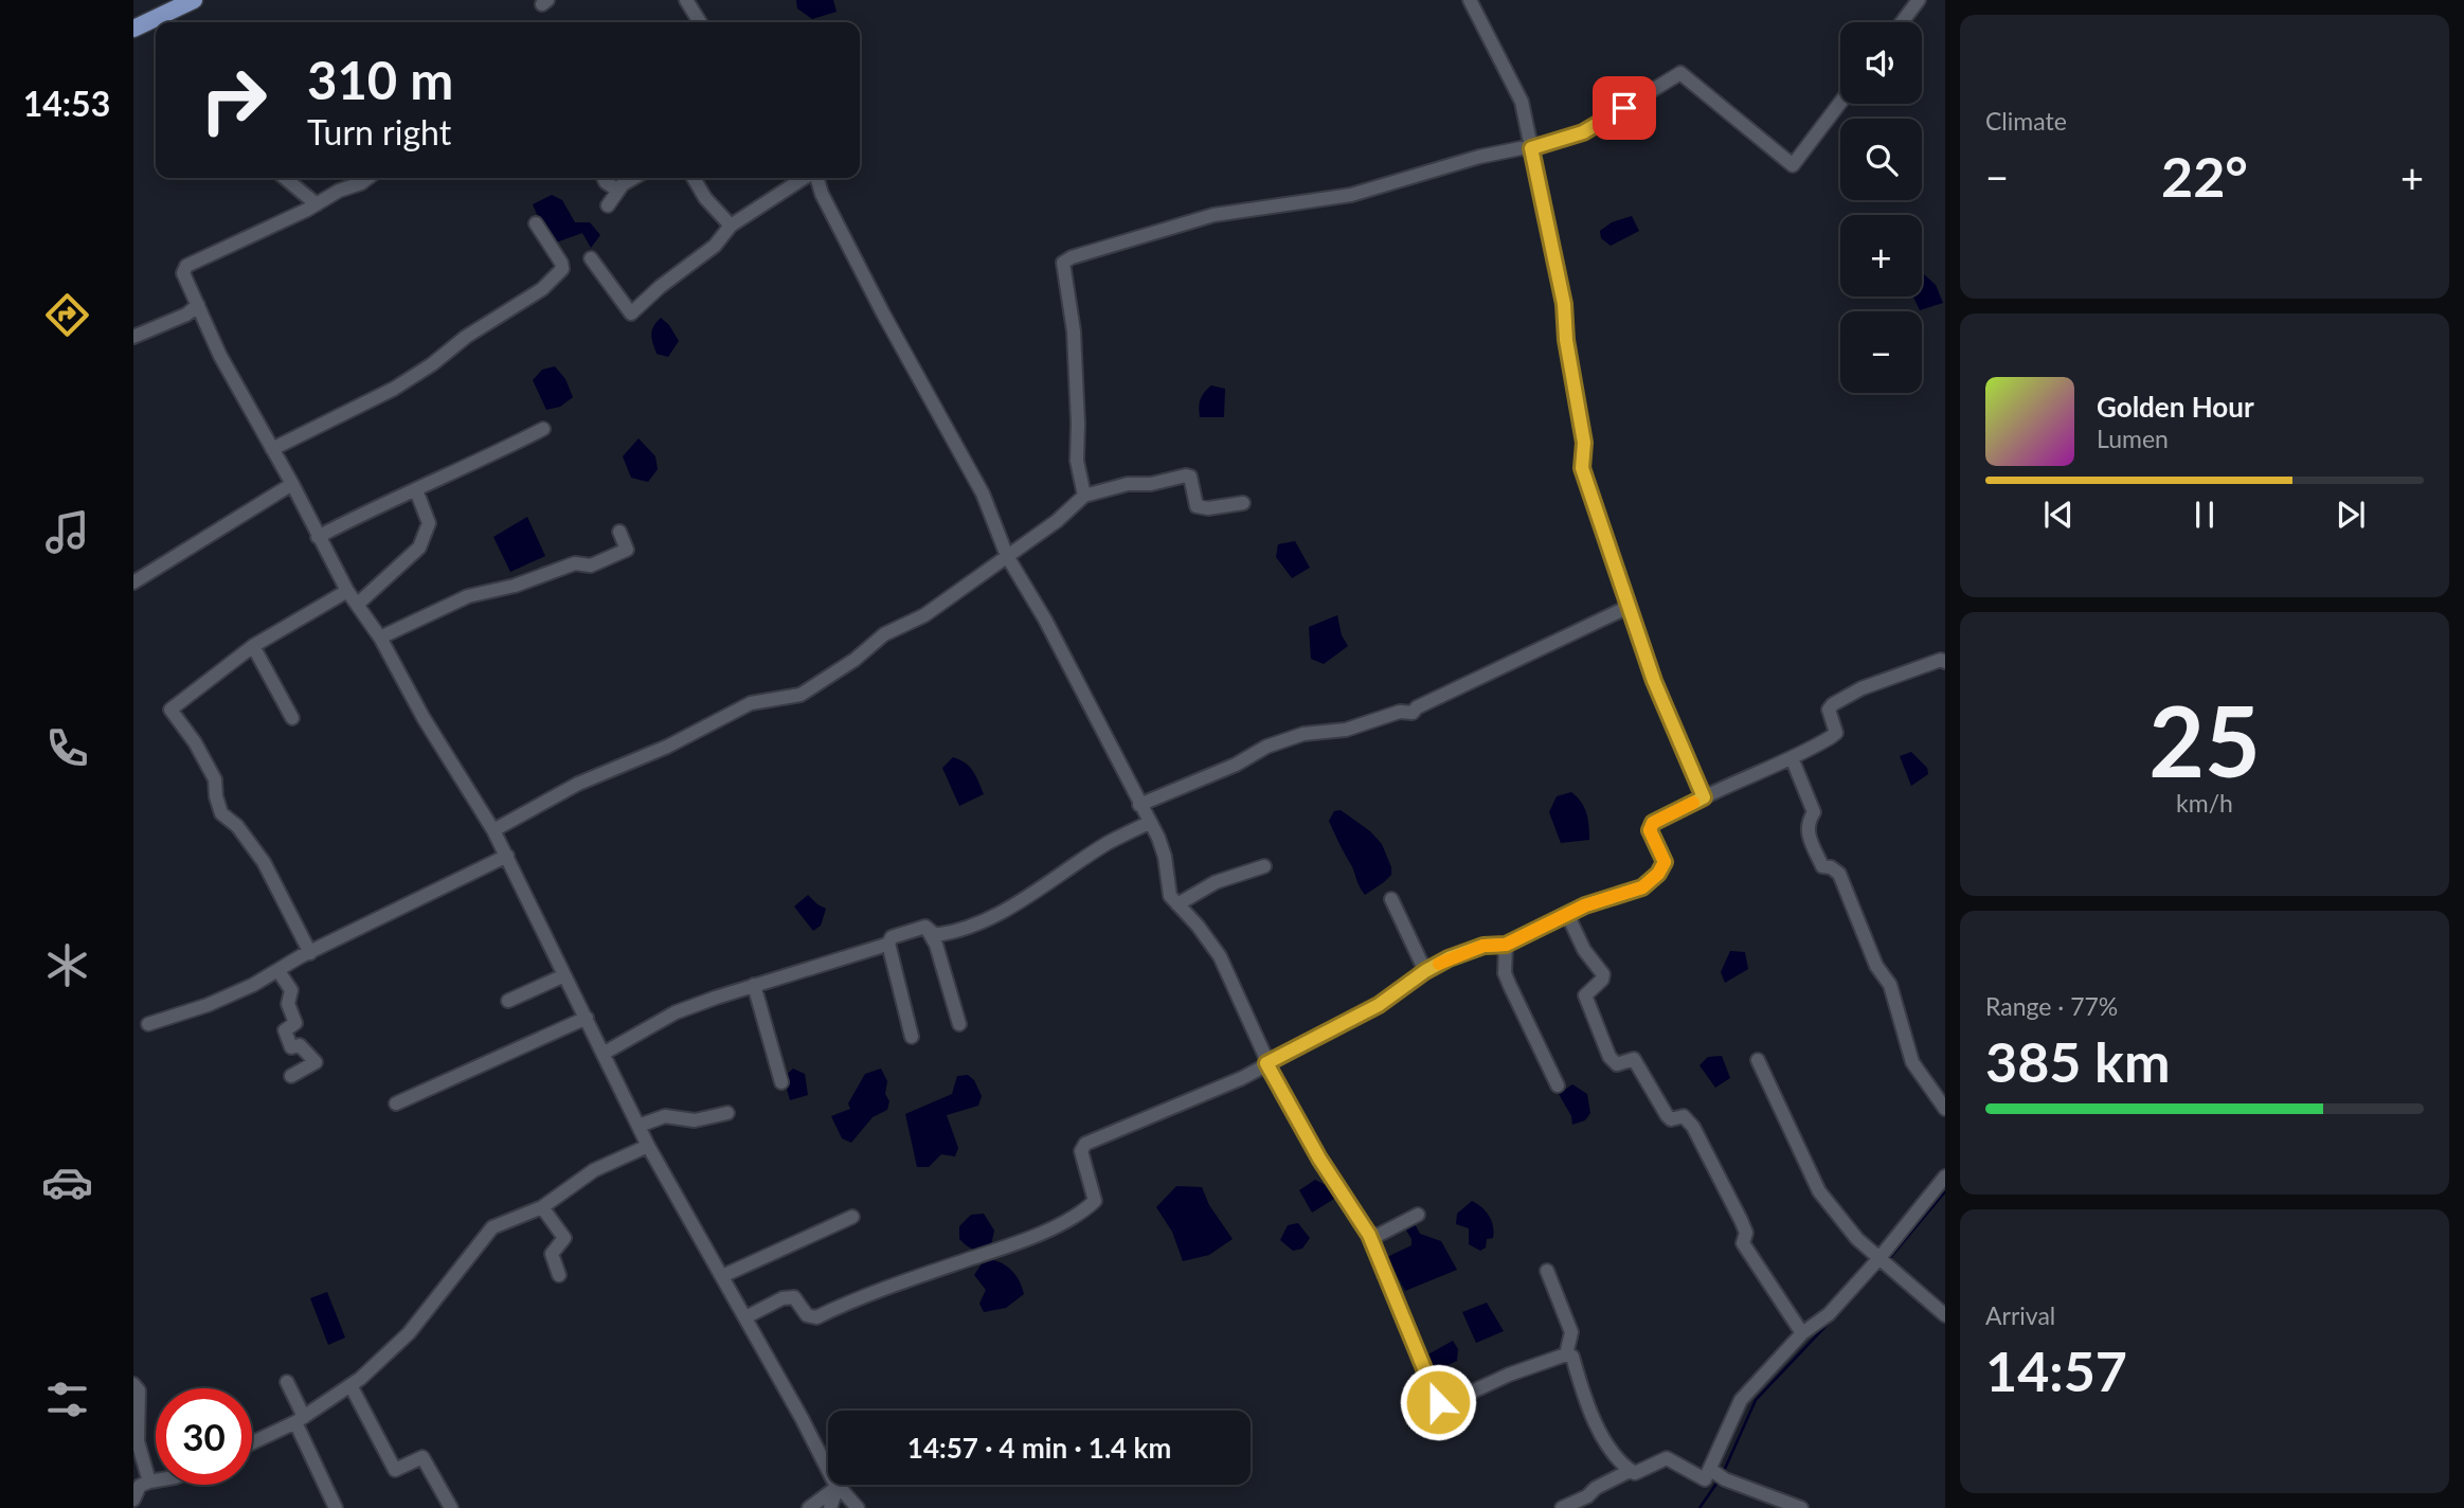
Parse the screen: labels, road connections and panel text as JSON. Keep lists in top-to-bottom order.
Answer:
{
  "page": {
    "tabs": "14:53",
    "tile": [
      "Climate",
      ["25", "km/h"],
      ["Range · 77%", "385 km"],
      ["Arrival", "14:57"]
    ],
    "map_buttons": ["+", "−"],
    "turn": ["310 m", "Turn right"],
    "heat": ["−", "22°", "+"],
    "song": ["Golden Hour", "Lumen"],
    "limit": "30",
    "trip": "14:57 · 4 min · 1.4 km"
  }
}
